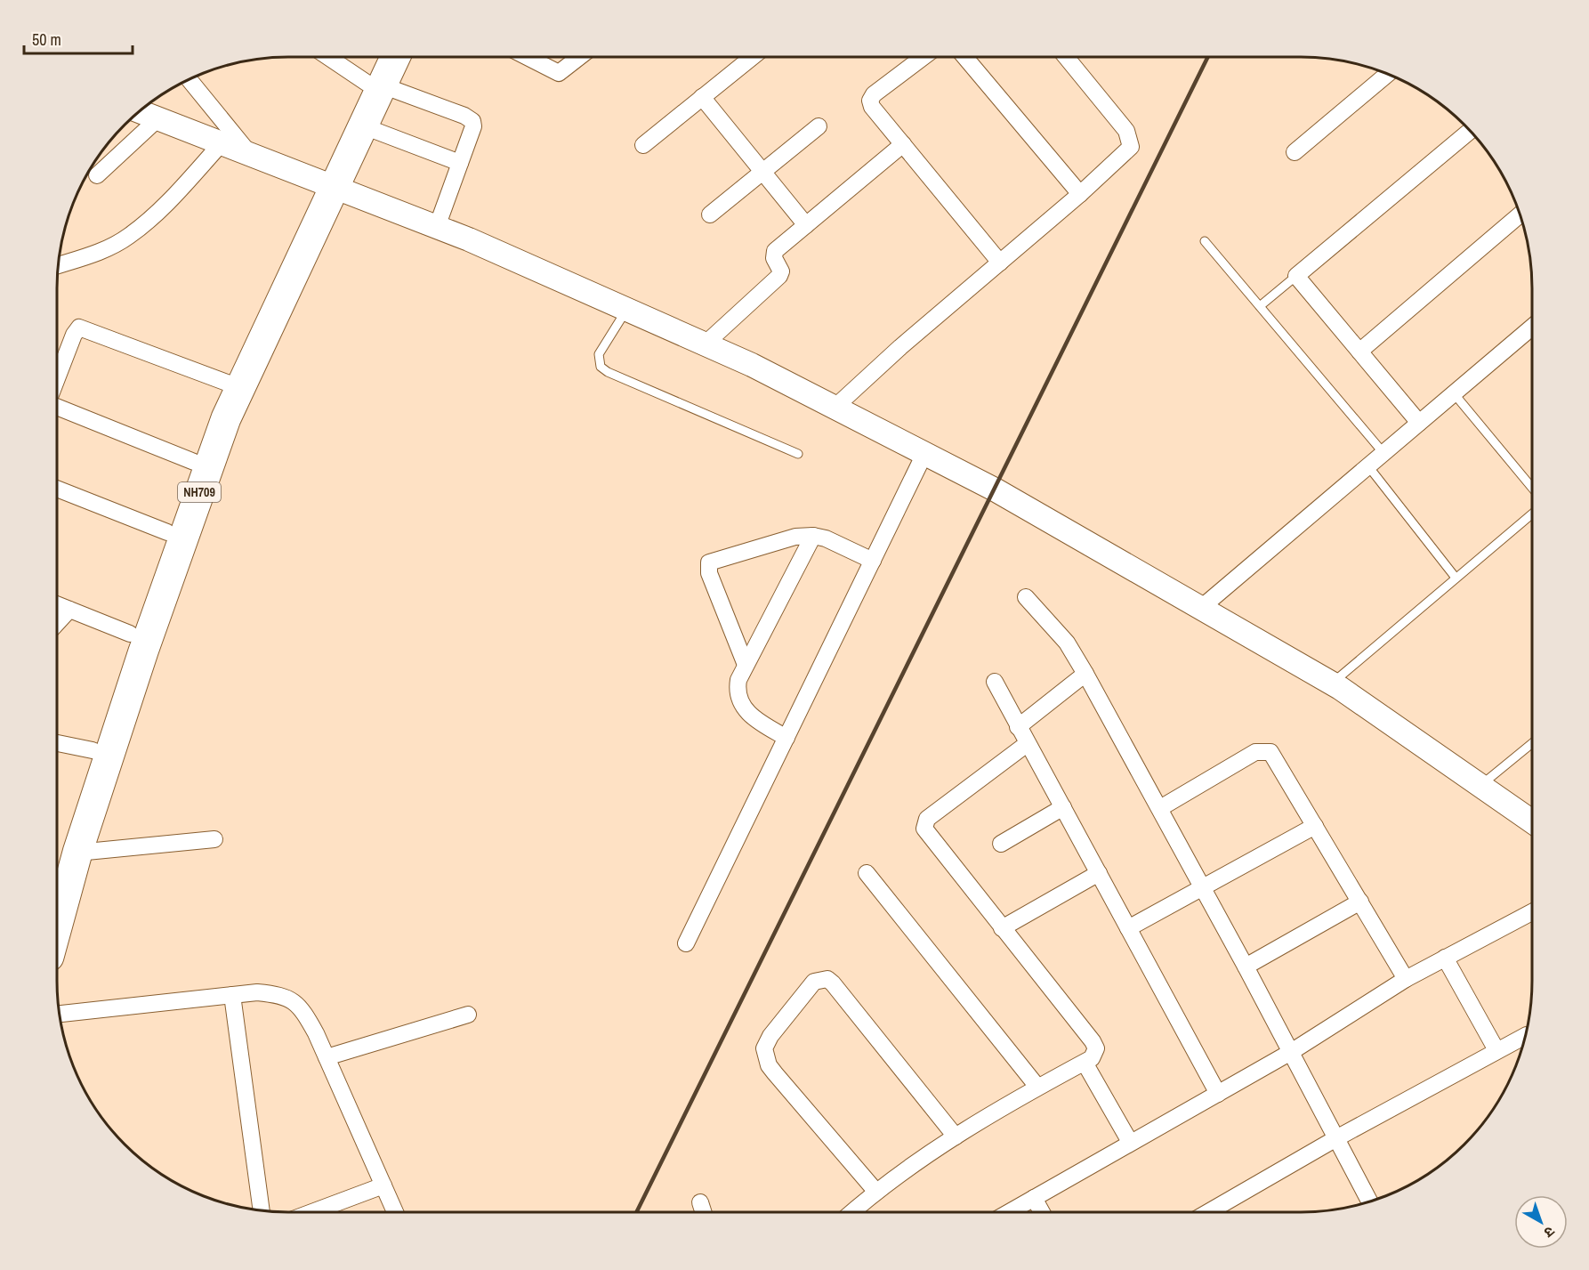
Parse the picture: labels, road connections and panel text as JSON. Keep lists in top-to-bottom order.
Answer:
{
  "streets": {
    "highway": ["NH709"]
  },
  "scale_bar": "50 m",
  "north": "bottom right"
}
